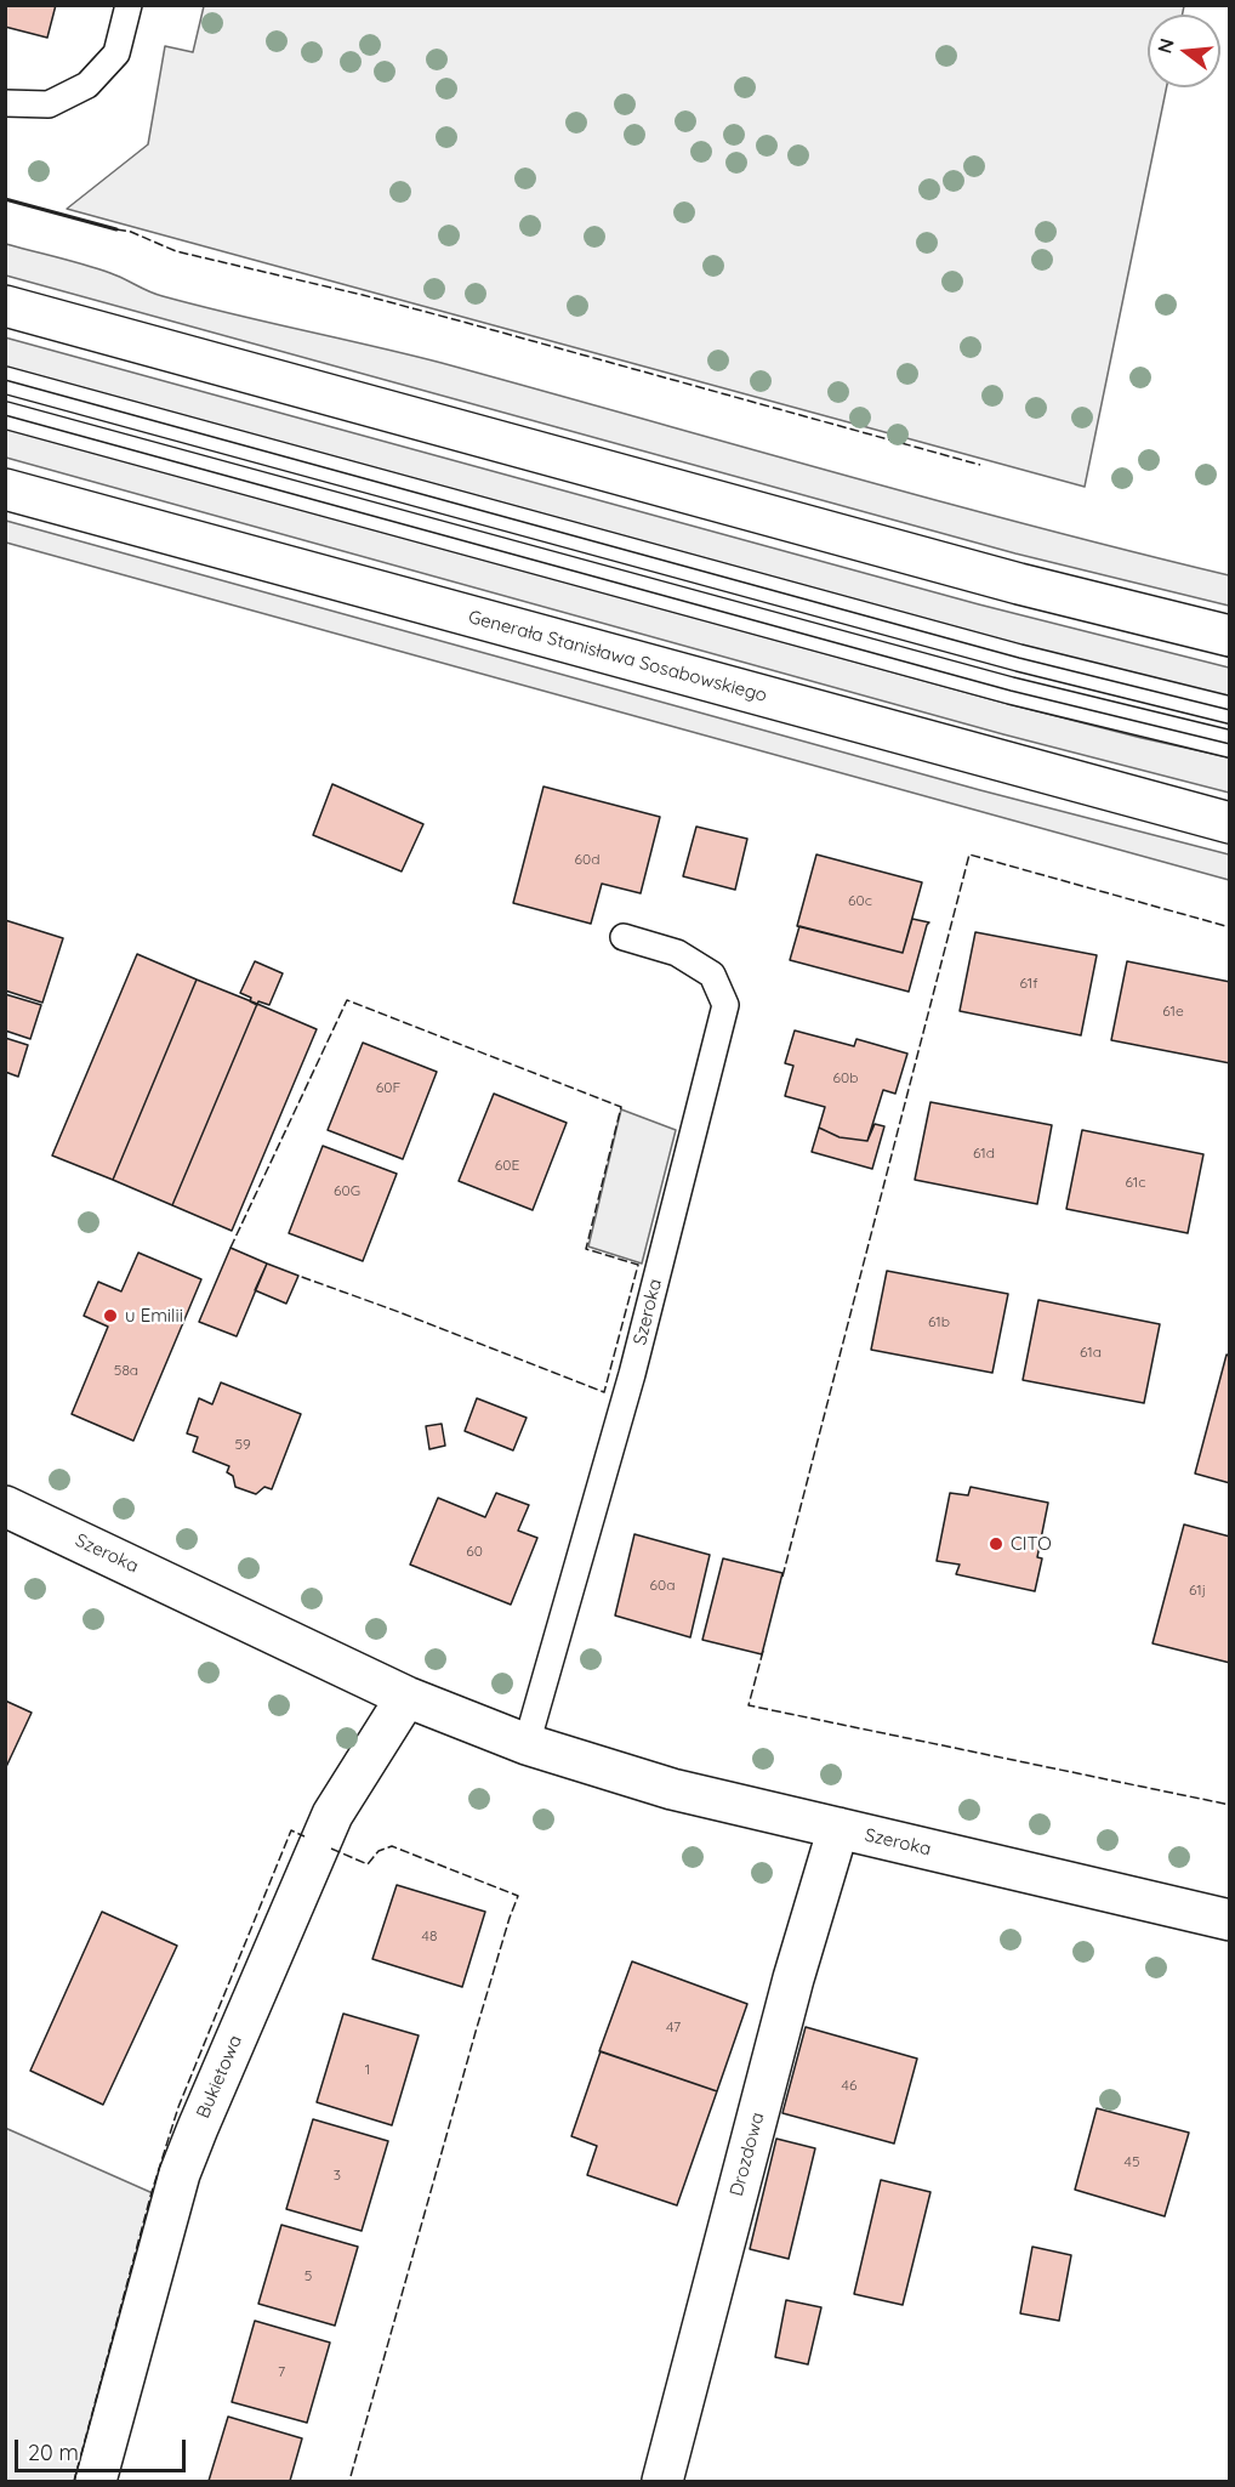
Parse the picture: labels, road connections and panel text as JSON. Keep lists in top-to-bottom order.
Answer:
{
  "streets": {
    "street": [
      "Generała Stanisława Sosabowskiego",
      "Szeroka",
      "Bukietowa",
      "Drozdowa"
    ]
  },
  "crossings": [
    ["Szeroka", "Bukietowa"],
    ["Szeroka", "Drozdowa"]
  ],
  "places": ["u Emilii", "CITO"],
  "house_numbers": [
    "60d",
    "60c",
    "61f",
    "61e",
    "60b",
    "60F",
    "61d",
    "60E",
    "61c",
    "60G",
    "61b",
    "61a",
    "58a",
    "59",
    "60",
    "60a",
    "61j",
    "48",
    "47",
    "1",
    "46",
    "45",
    "3",
    "5",
    "7"
  ],
  "scale_bar": "20 m",
  "north": "left"
}
